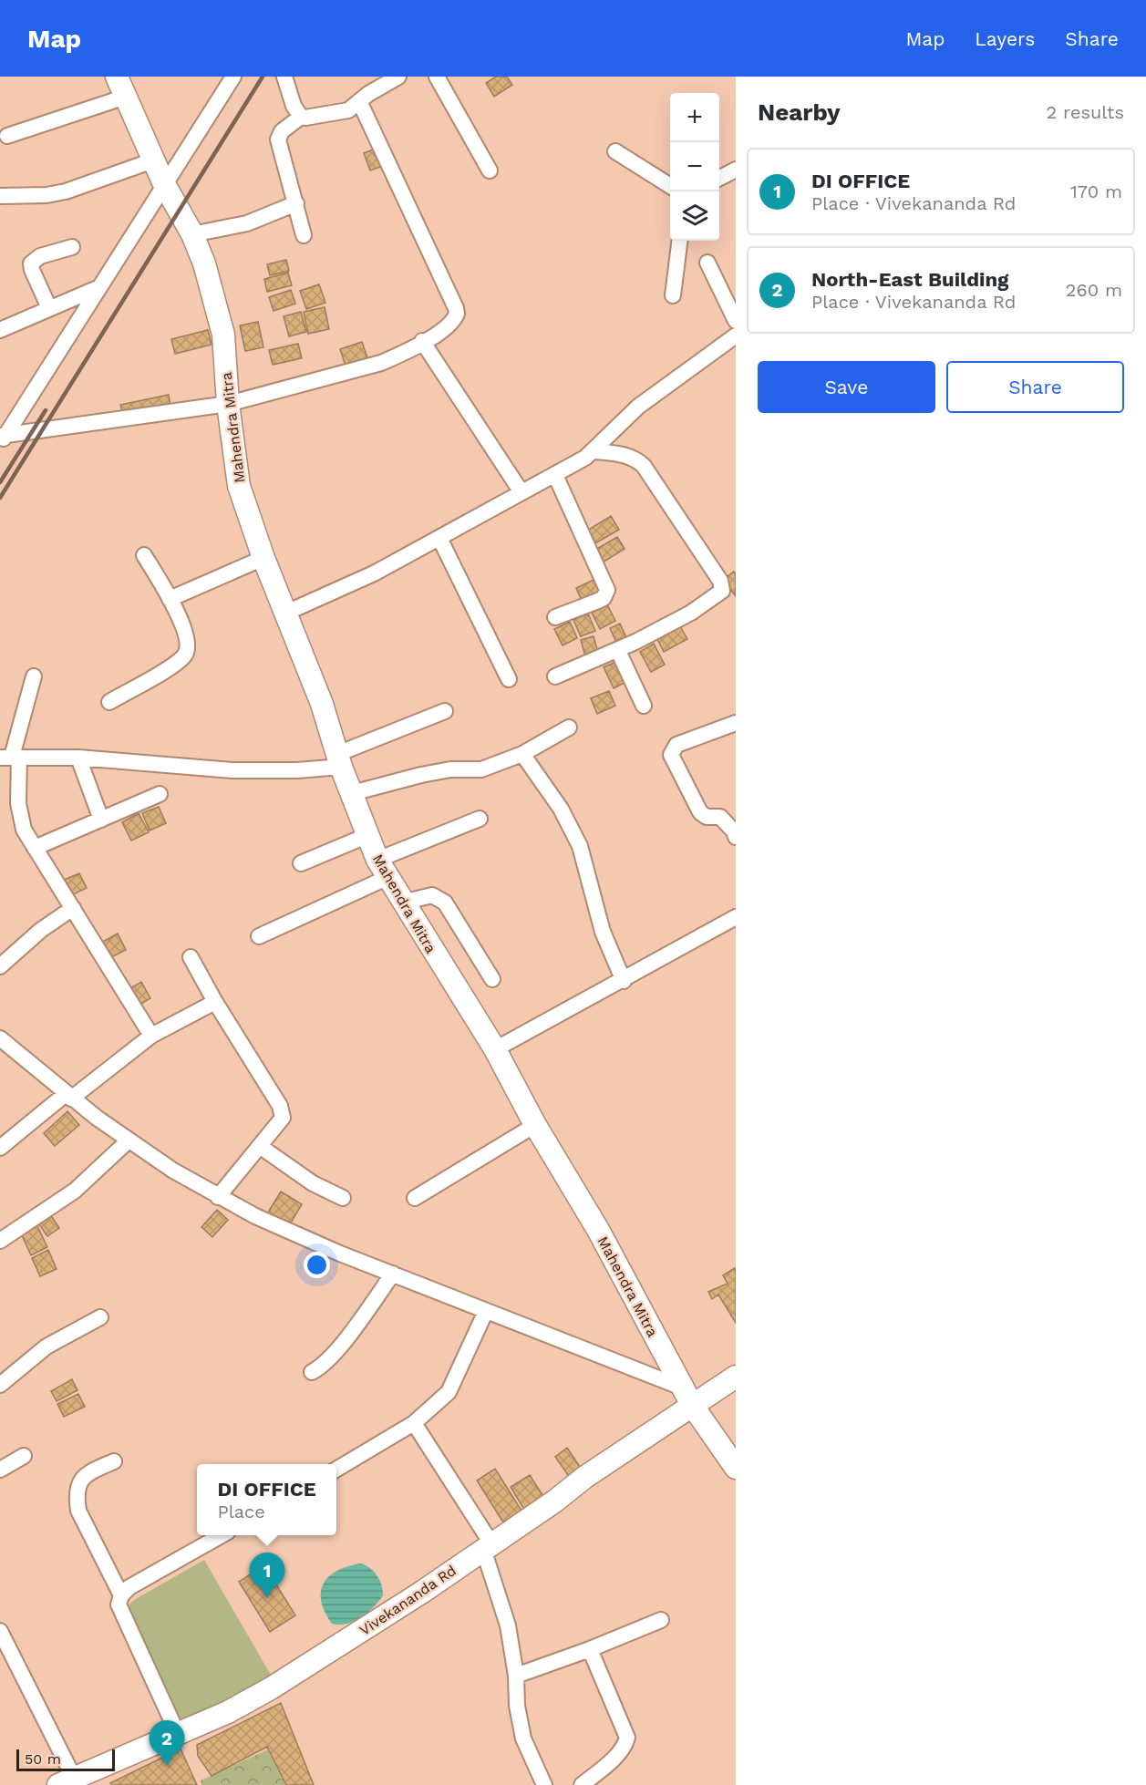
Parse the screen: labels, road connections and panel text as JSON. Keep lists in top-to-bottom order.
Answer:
{
  "streets": {
    "main road": ["Mahendra Mitra", "Vivekananda Rd"]
  },
  "crossings": [
    ["Mahendra Mitra", "Vivekananda Rd"]
  ],
  "scale_bar": "50 m",
  "page": {
    "header": "Map",
    "nav": ["Map", "Layers", "Share"],
    "heading": ["Nearby", "2 results"],
    "map_buttons": ["+", "−"],
    "list": [
      {
        "mark": "1",
        "name": "DI OFFICE",
        "note": "Place · Vivekananda Rd",
        "value": "170 m"
      },
      {
        "mark": "2",
        "name": "North-East Building",
        "note": "Place · Vivekananda Rd",
        "value": "260 m"
      }
    ],
    "buttons": ["Save", "Share"],
    "popup": ["DI OFFICE", "Place"],
    "pins": ["1", "2"],
    "scale": "50 m"
  }
}
